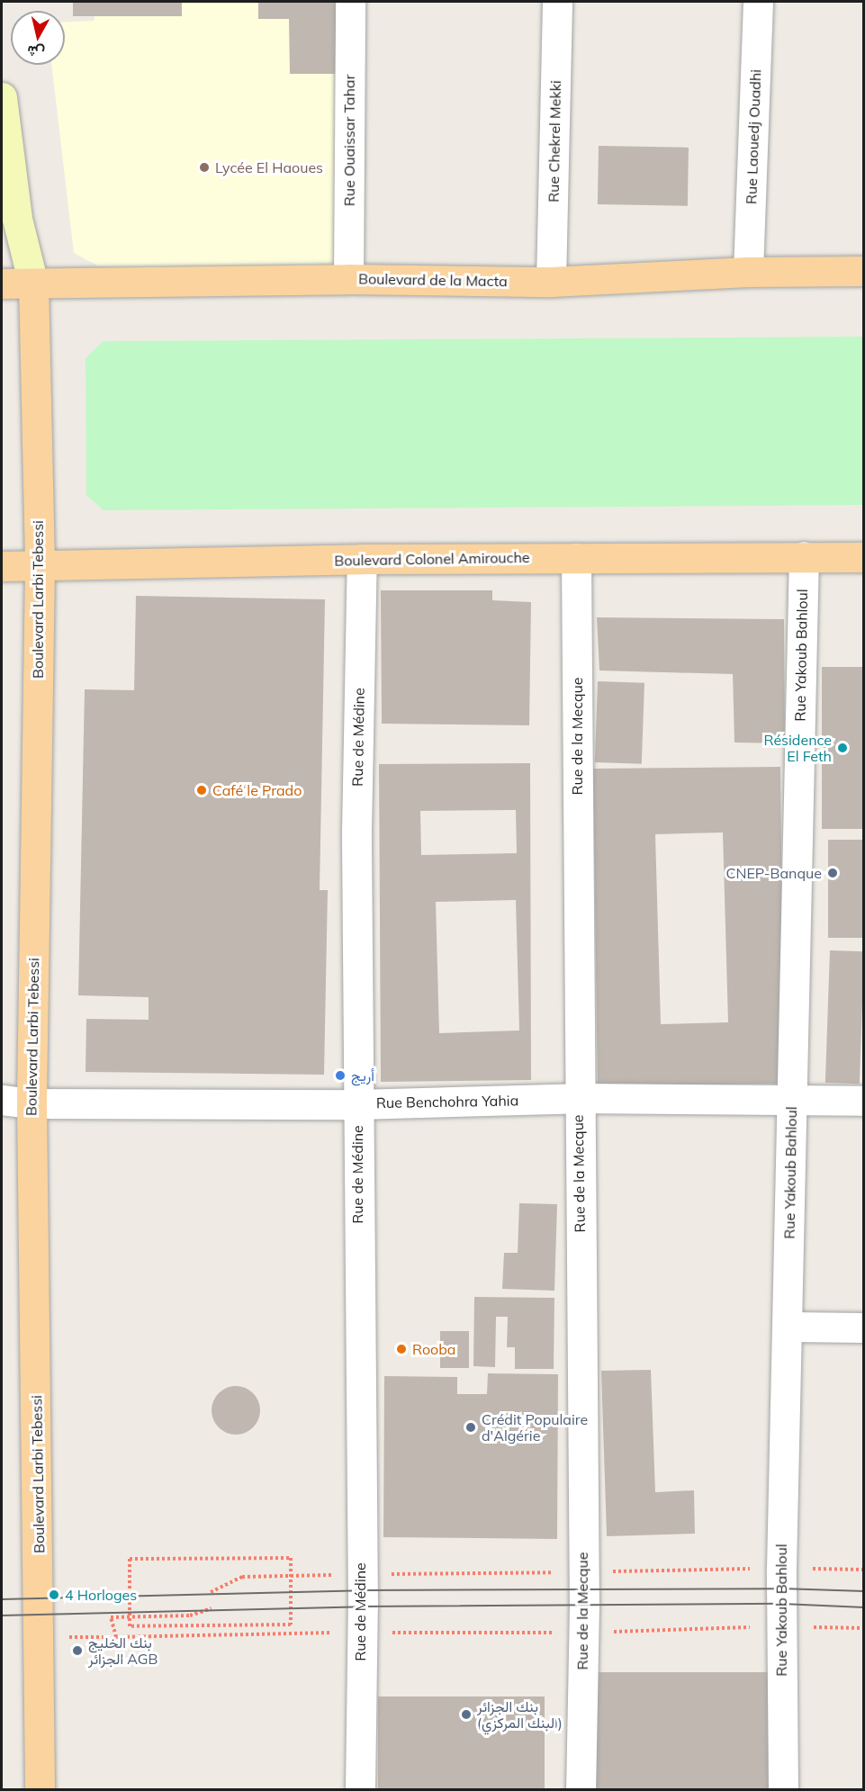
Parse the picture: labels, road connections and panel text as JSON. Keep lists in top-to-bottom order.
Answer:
{
  "streets": {
    "main road": ["Boulevard de la Macta", "Boulevard Colonel Amirouche", "Boulevard Larbi Tebessi"],
    "street": [
      "Rue Laouedj Ouadhi",
      "Rue Ouaissar Tahar",
      "Rue Chekrel Mekki",
      "Rue Yakoub Bahloul",
      "Rue de la Mecque",
      "Rue de Médine",
      "Rue Benchohra Yahia"
    ]
  },
  "crossings": [
    ["Rue Laouedj Ouadhi", "Boulevard de la Macta"],
    ["Rue Ouaissar Tahar", "Boulevard de la Macta"],
    ["Rue Chekrel Mekki", "Boulevard de la Macta"],
    ["Boulevard de la Macta", "Boulevard Larbi Tebessi"],
    ["Boulevard Colonel Amirouche", "Boulevard Larbi Tebessi"],
    ["Boulevard Colonel Amirouche", "Rue Yakoub Bahloul"],
    ["Boulevard Colonel Amirouche", "Rue de la Mecque"],
    ["Boulevard Colonel Amirouche", "Rue de Médine"],
    ["Boulevard Larbi Tebessi", "Rue Benchohra Yahia"],
    ["Rue Yakoub Bahloul", "Rue Benchohra Yahia"],
    ["Rue de la Mecque", "Rue Benchohra Yahia"],
    ["Rue de Médine", "Rue Benchohra Yahia"]
  ],
  "places": [
    "Lycée El Haoues",
    "Résidence El Feth",
    "Café le Prado",
    "CNEP-Banque",
    "أريج",
    "Rooba",
    "Crédit Populaire d'Algérie",
    "4 Horloges",
    "بنك الخليج الجزائر AGB",
    "بنك الجزائر (البنك المركزي)"
  ],
  "north": "bottom"
}
